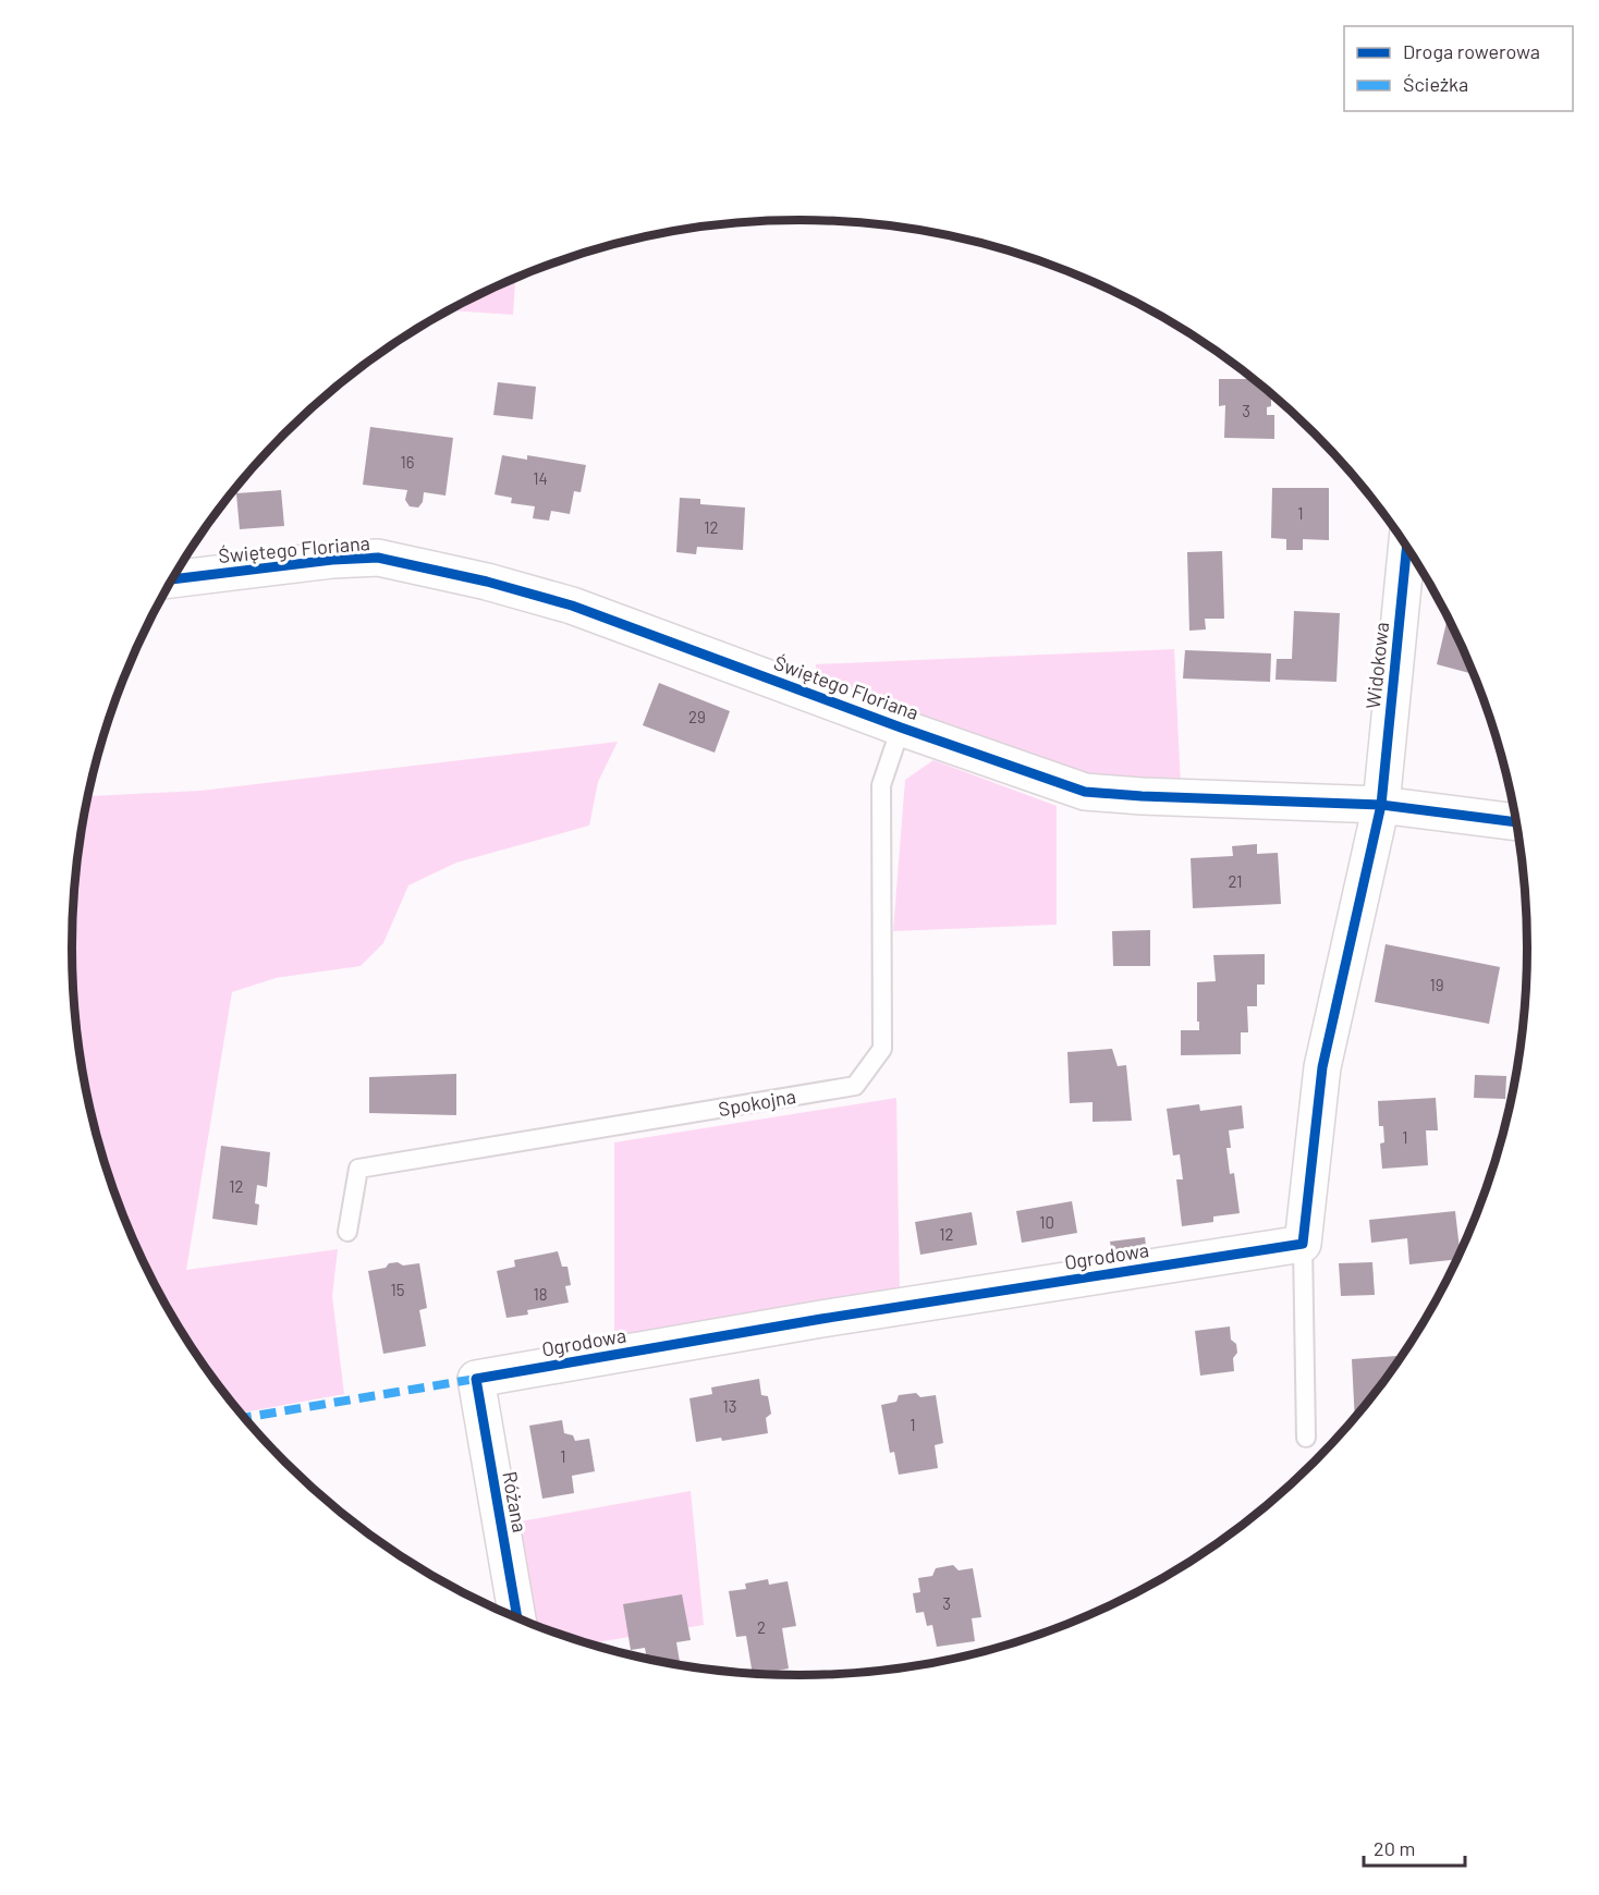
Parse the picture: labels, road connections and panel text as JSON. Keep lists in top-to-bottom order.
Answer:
{
  "streets": {
    "street": [
      "Świętego Floriana",
      "Widokowa",
      "Ogrodowa",
      "Różana"
    ],
    "lane": ["Spokojna"]
  },
  "crossings": [
    ["Świętego Floriana", "Widokowa"],
    ["Świętego Floriana", "Spokojna"],
    ["Ogrodowa", "Różana"]
  ],
  "house_numbers": [
    "3",
    "16",
    "14",
    "1",
    "12",
    "29",
    "21",
    "19",
    "1",
    "12",
    "10",
    "12",
    "15",
    "18",
    "13",
    "1",
    "1",
    "3",
    "2"
  ],
  "legend": ["Droga rowerowa", "Ścieżka"],
  "scale_bar": "20 m"
}
